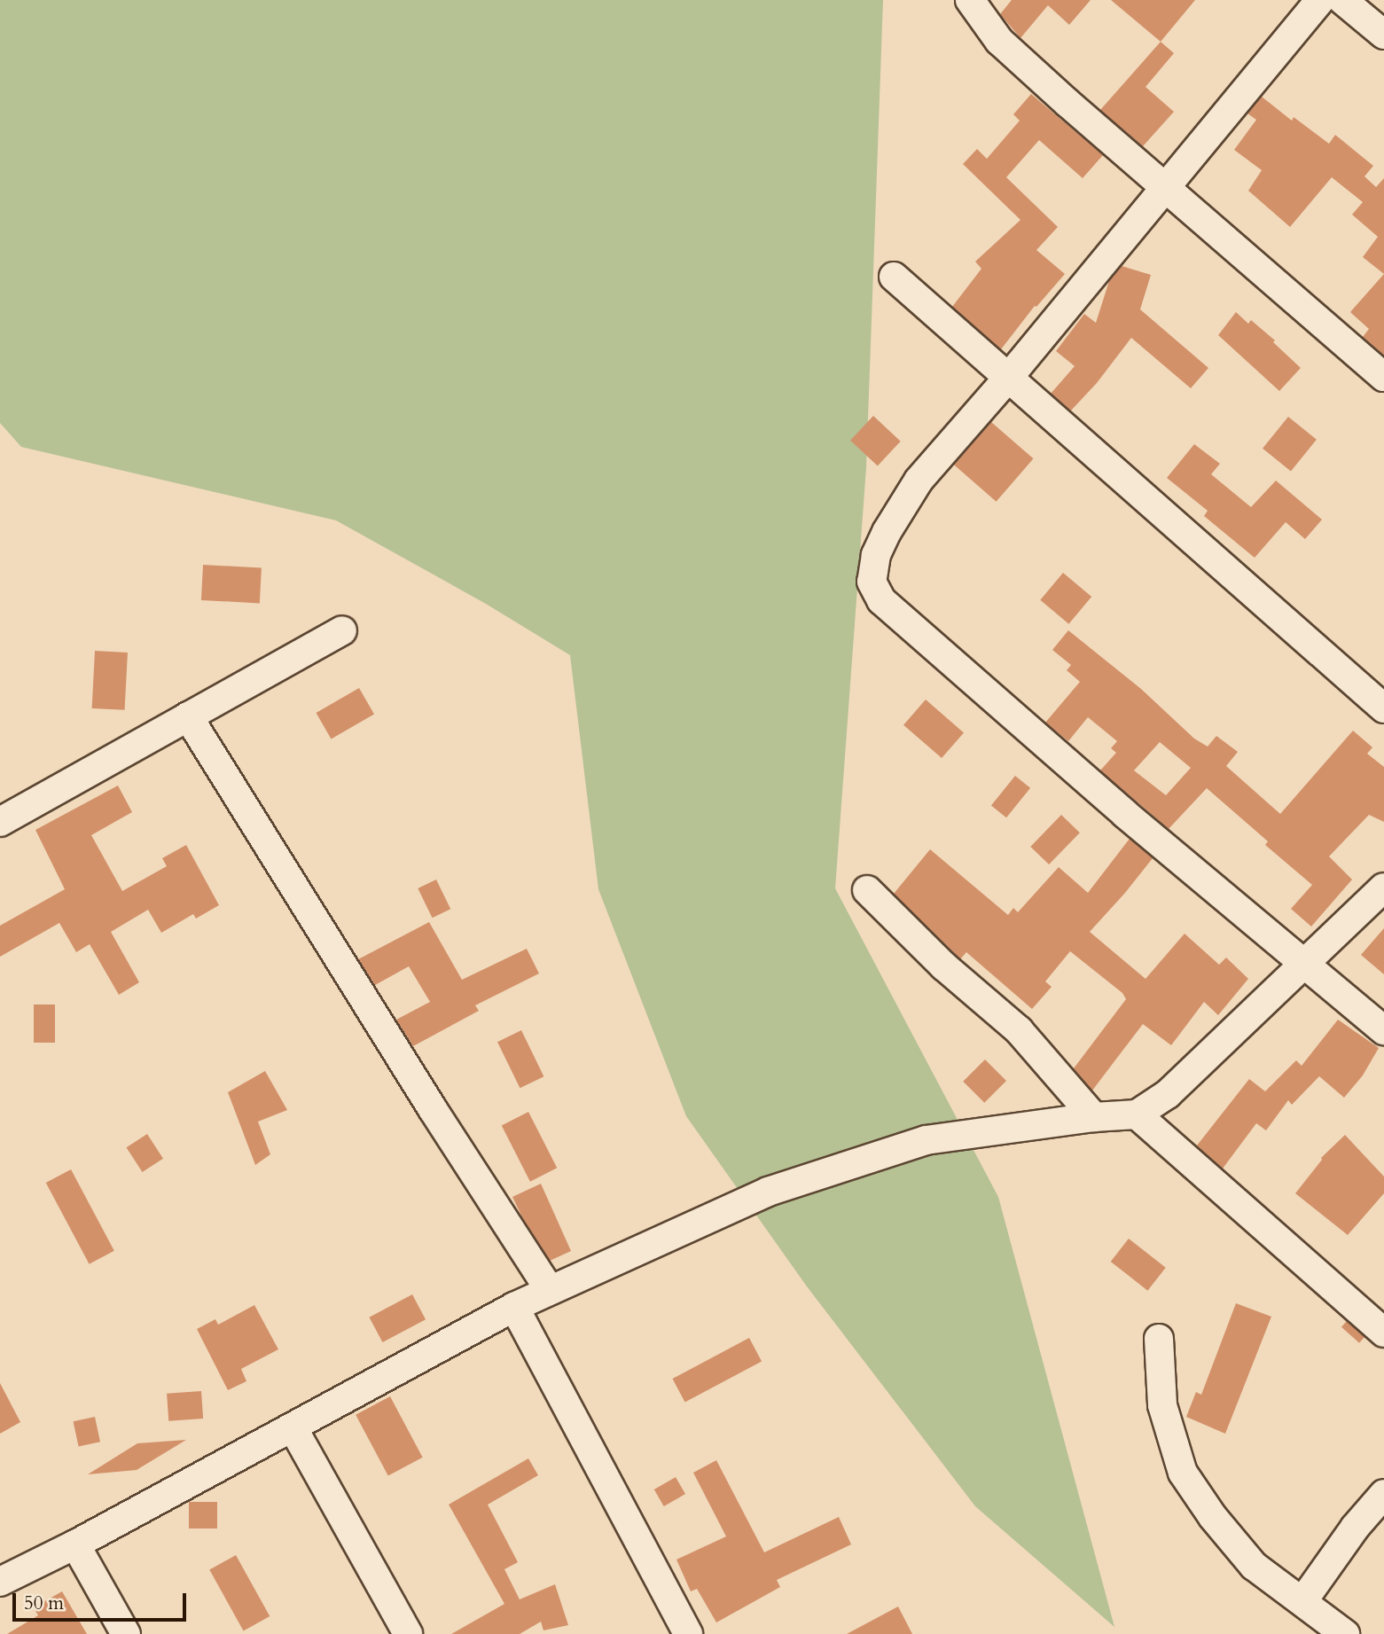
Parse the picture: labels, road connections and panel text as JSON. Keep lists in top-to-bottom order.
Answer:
{
  "scale_bar": "50 m"
}
